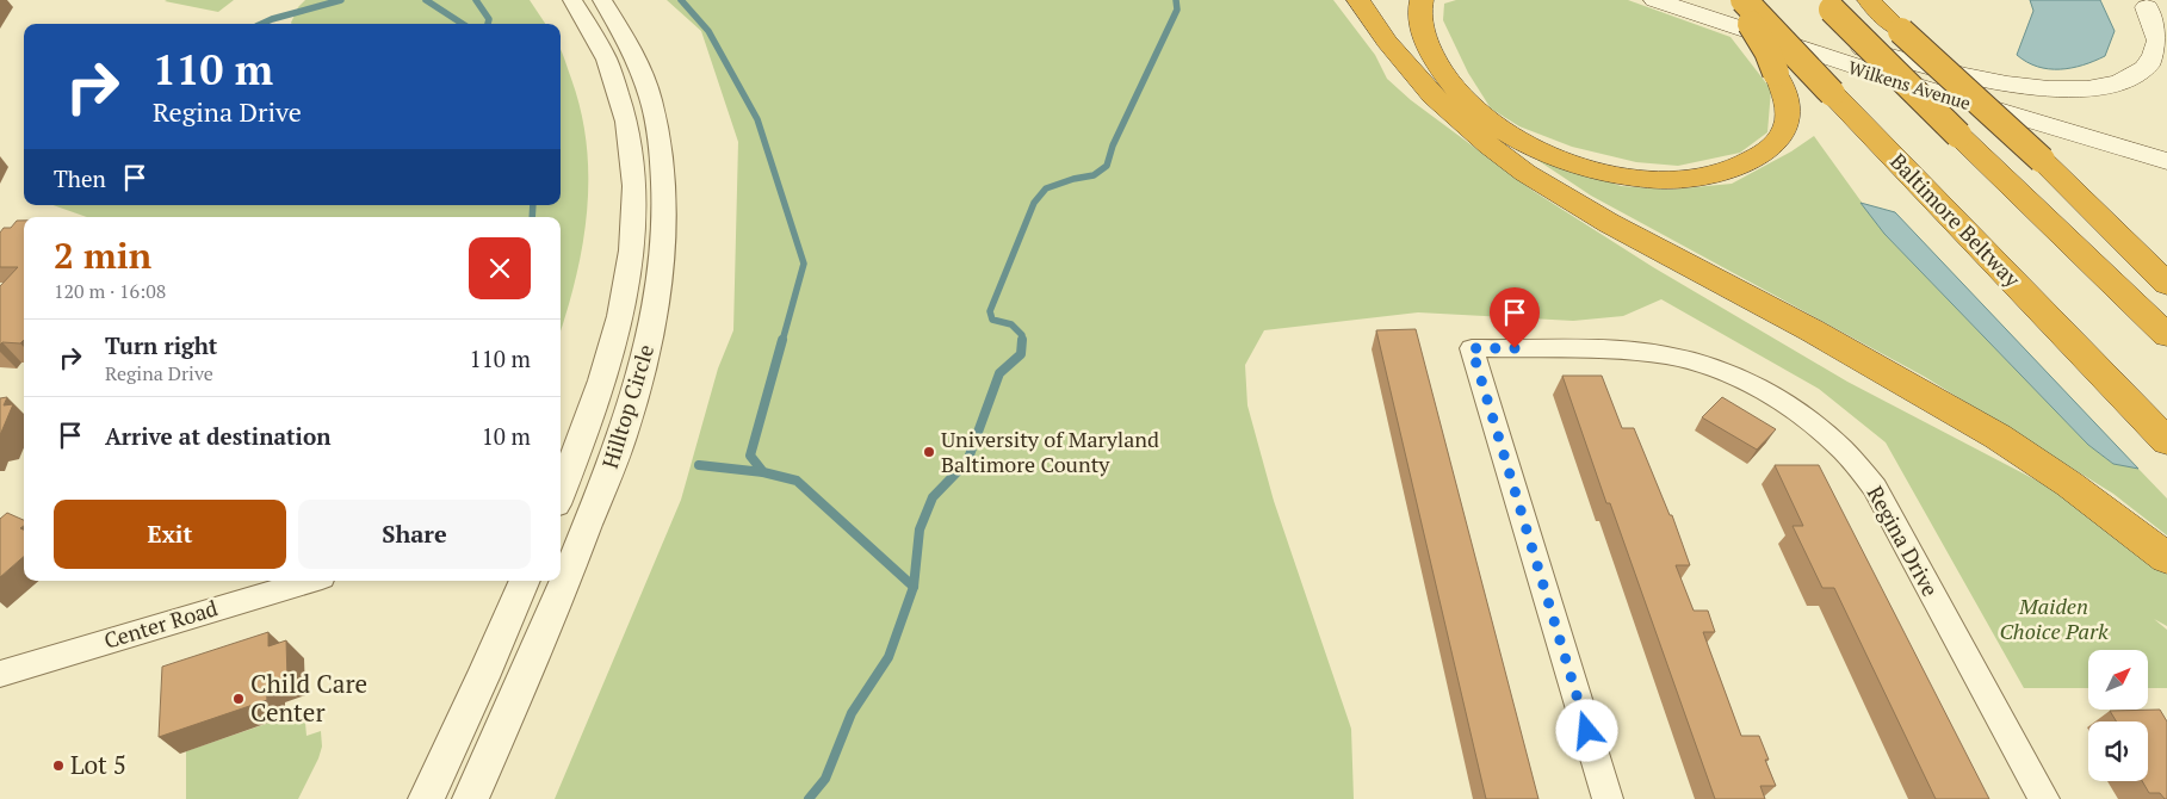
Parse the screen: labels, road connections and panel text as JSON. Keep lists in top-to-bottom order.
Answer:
{
  "streets": {
    "highway": ["Baltimore Beltway"],
    "main road": ["Wilkens Avenue"],
    "street": ["Hilltop Circle", "Regina Drive", "Center Road"]
  },
  "parks": ["Maiden Choice Park"],
  "places": ["University of Maryland Baltimore County", "Child Care Center", "Lot 5"],
  "north": "top right",
  "page": {
    "turn": ["110 m", "Regina Drive"],
    "then": "Then",
    "heading": ["2 min", "120 m · 16:08"],
    "list": [
      {
        "name": "Turn right",
        "note": "Regina Drive",
        "value": "110 m"
      },
      {
        "name": "Arrive at destination",
        "value": "10 m"
      }
    ],
    "buttons": ["Exit", "Share"]
  }
}
